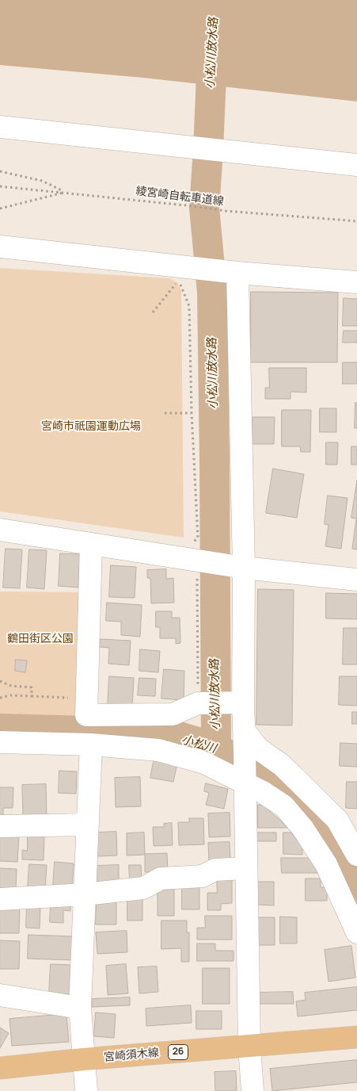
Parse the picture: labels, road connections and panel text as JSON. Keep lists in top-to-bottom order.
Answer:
{
  "streets": {
    "main road": ["26", "宮崎須木線"],
    "path": ["綾宮崎自転車道線"]
  },
  "water": ["小松川放水路", "小松川"],
  "parks": ["宮崎市祇園運動広場", "鶴田街区公園"]
}
